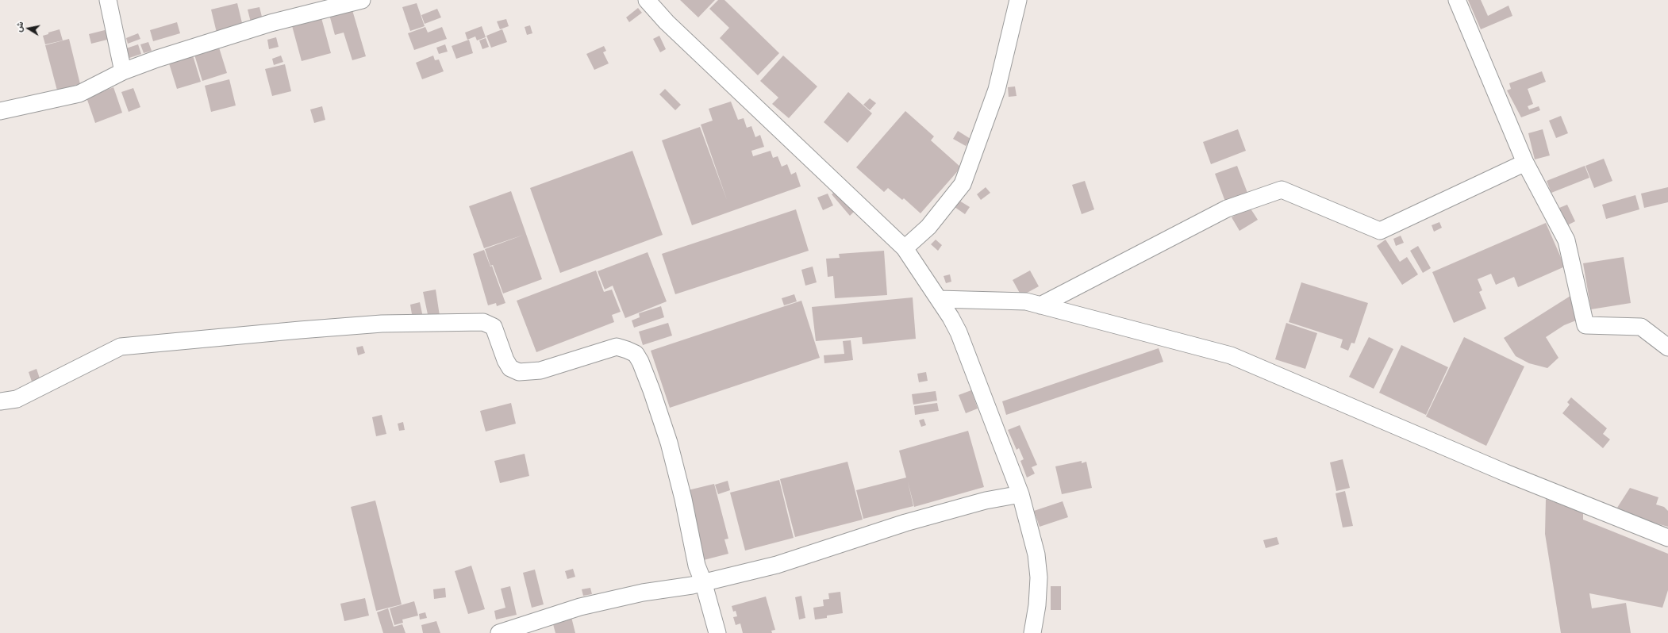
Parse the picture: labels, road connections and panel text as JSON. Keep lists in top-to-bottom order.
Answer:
{
  "north": "left"
}
